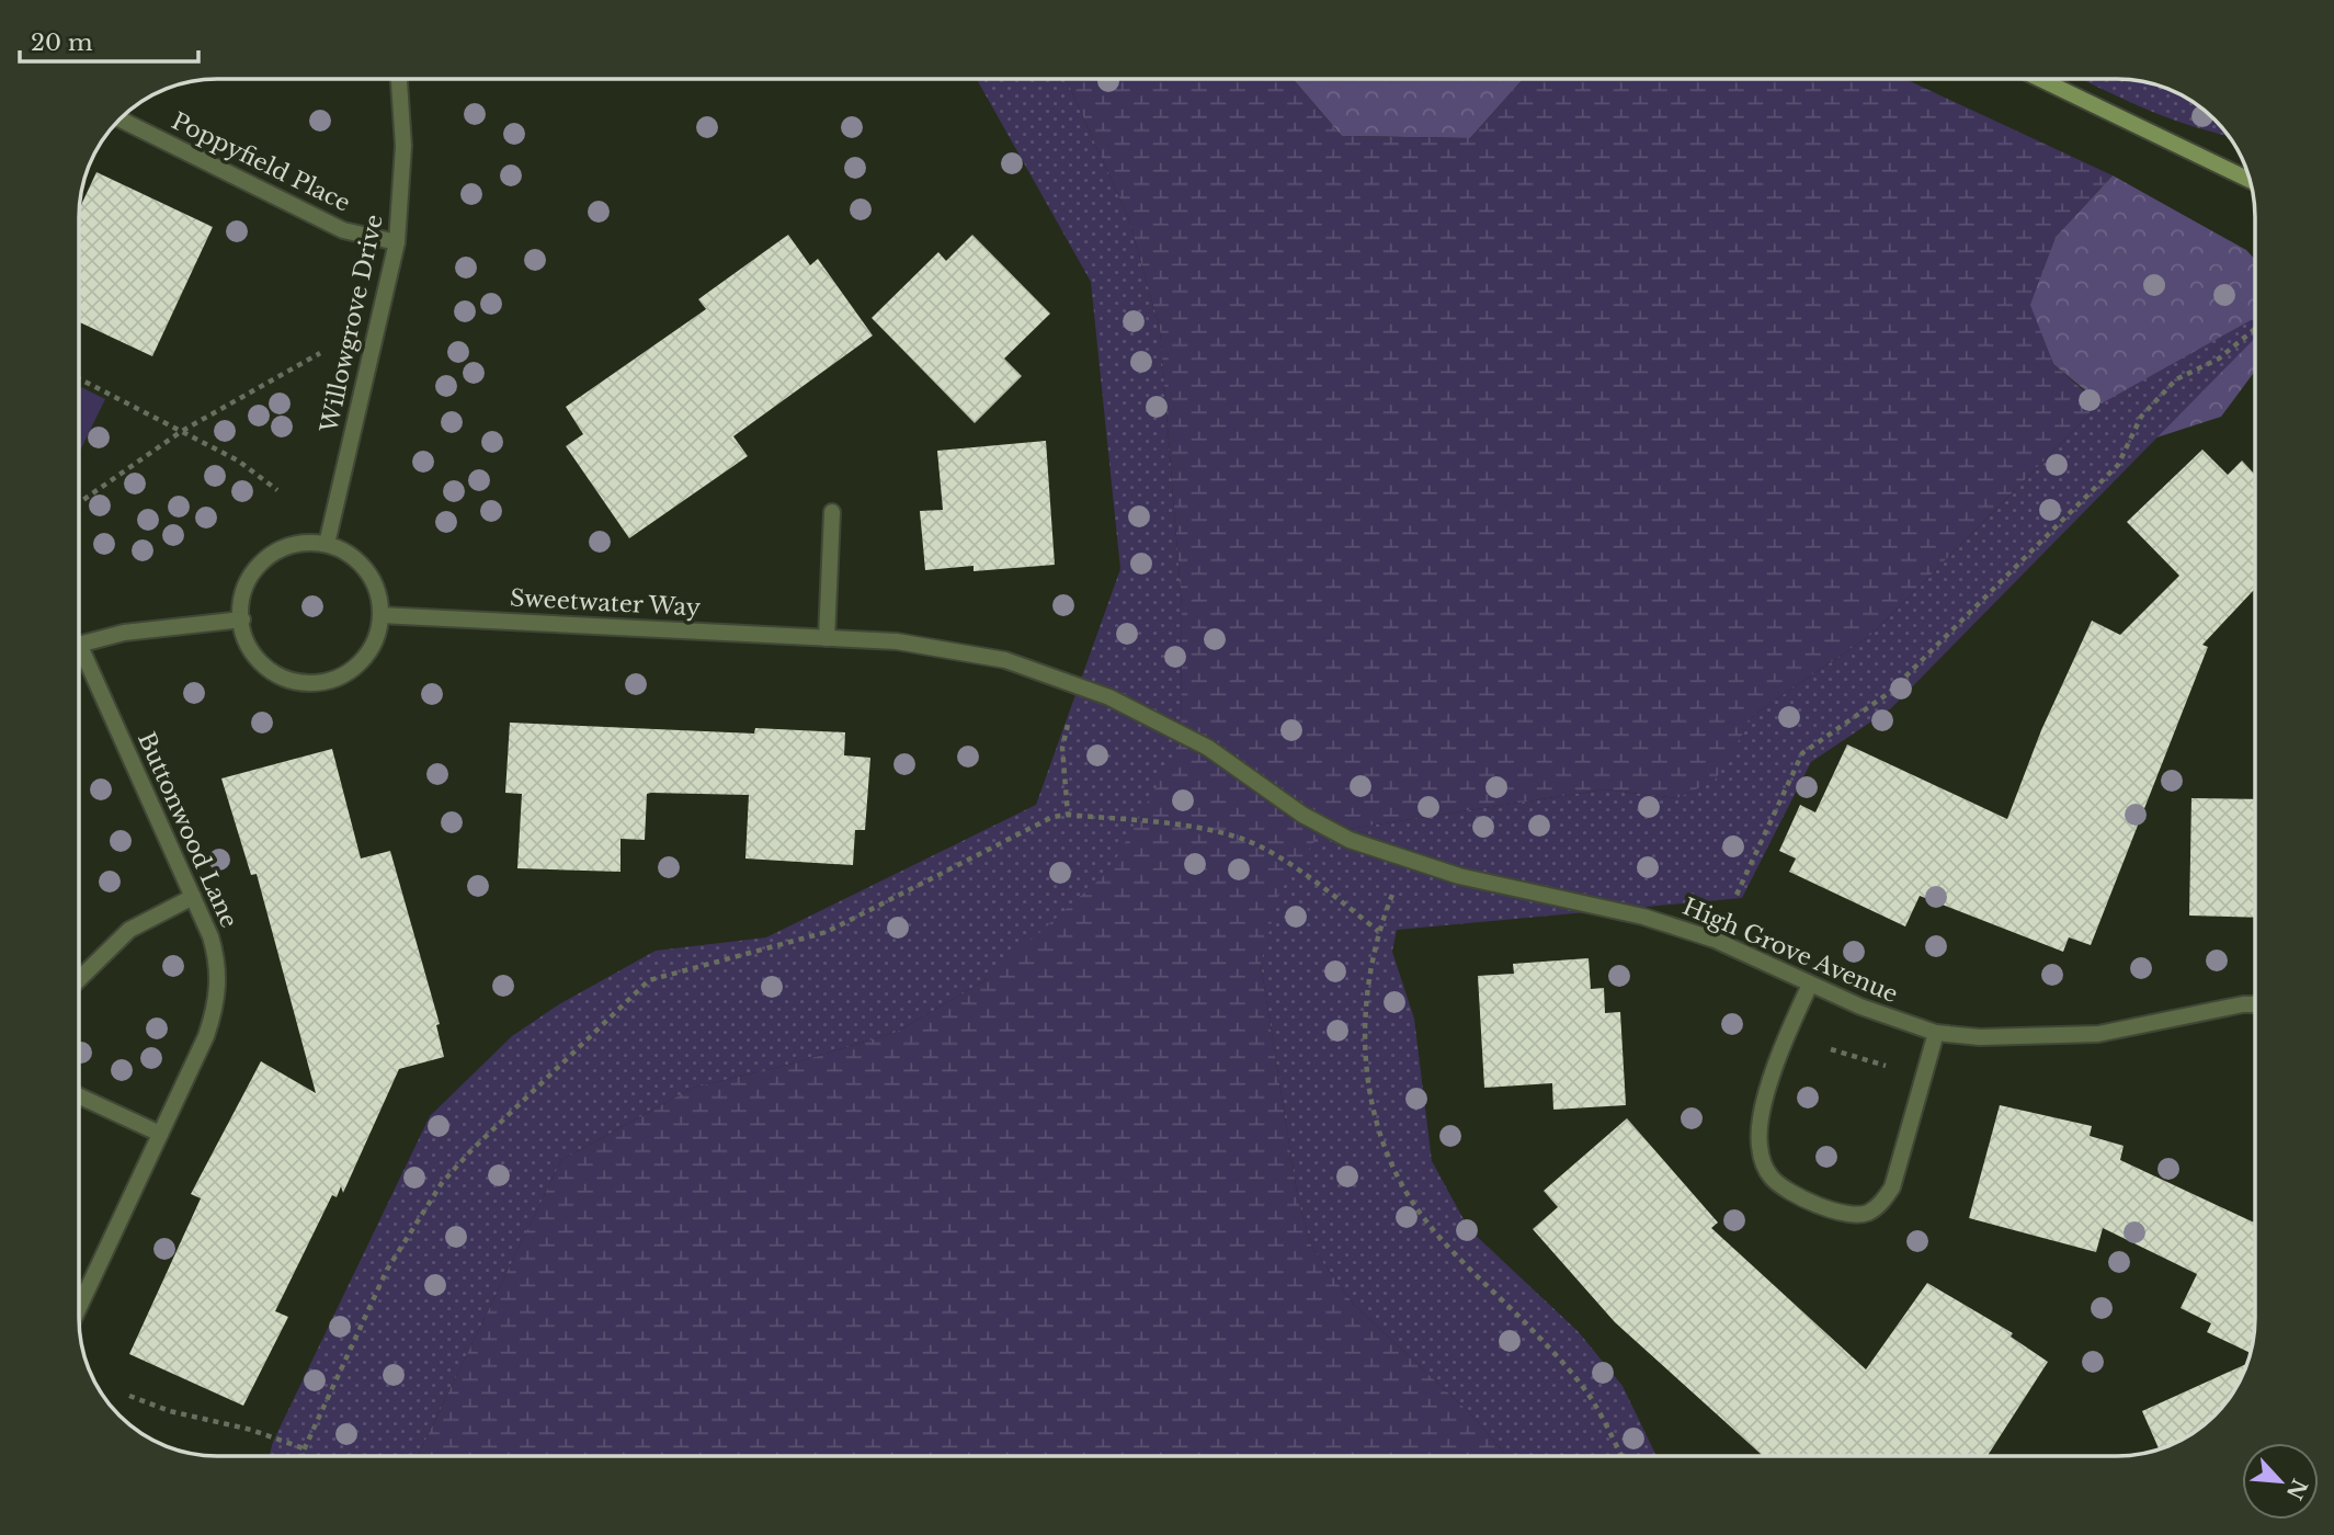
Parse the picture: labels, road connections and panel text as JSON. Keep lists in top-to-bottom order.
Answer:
{
  "streets": {
    "street": [
      "Poppyfield Place",
      "Willowgrove Drive",
      "Sweetwater Way",
      "Buttonwood Lane",
      "High Grove Avenue"
    ]
  },
  "crossings": [
    ["Poppyfield Place", "Willowgrove Drive"],
    ["Willowgrove Drive", "Sweetwater Way"],
    ["Sweetwater Way", "High Grove Avenue"]
  ],
  "scale_bar": "20 m",
  "north": "bottom right"
}
